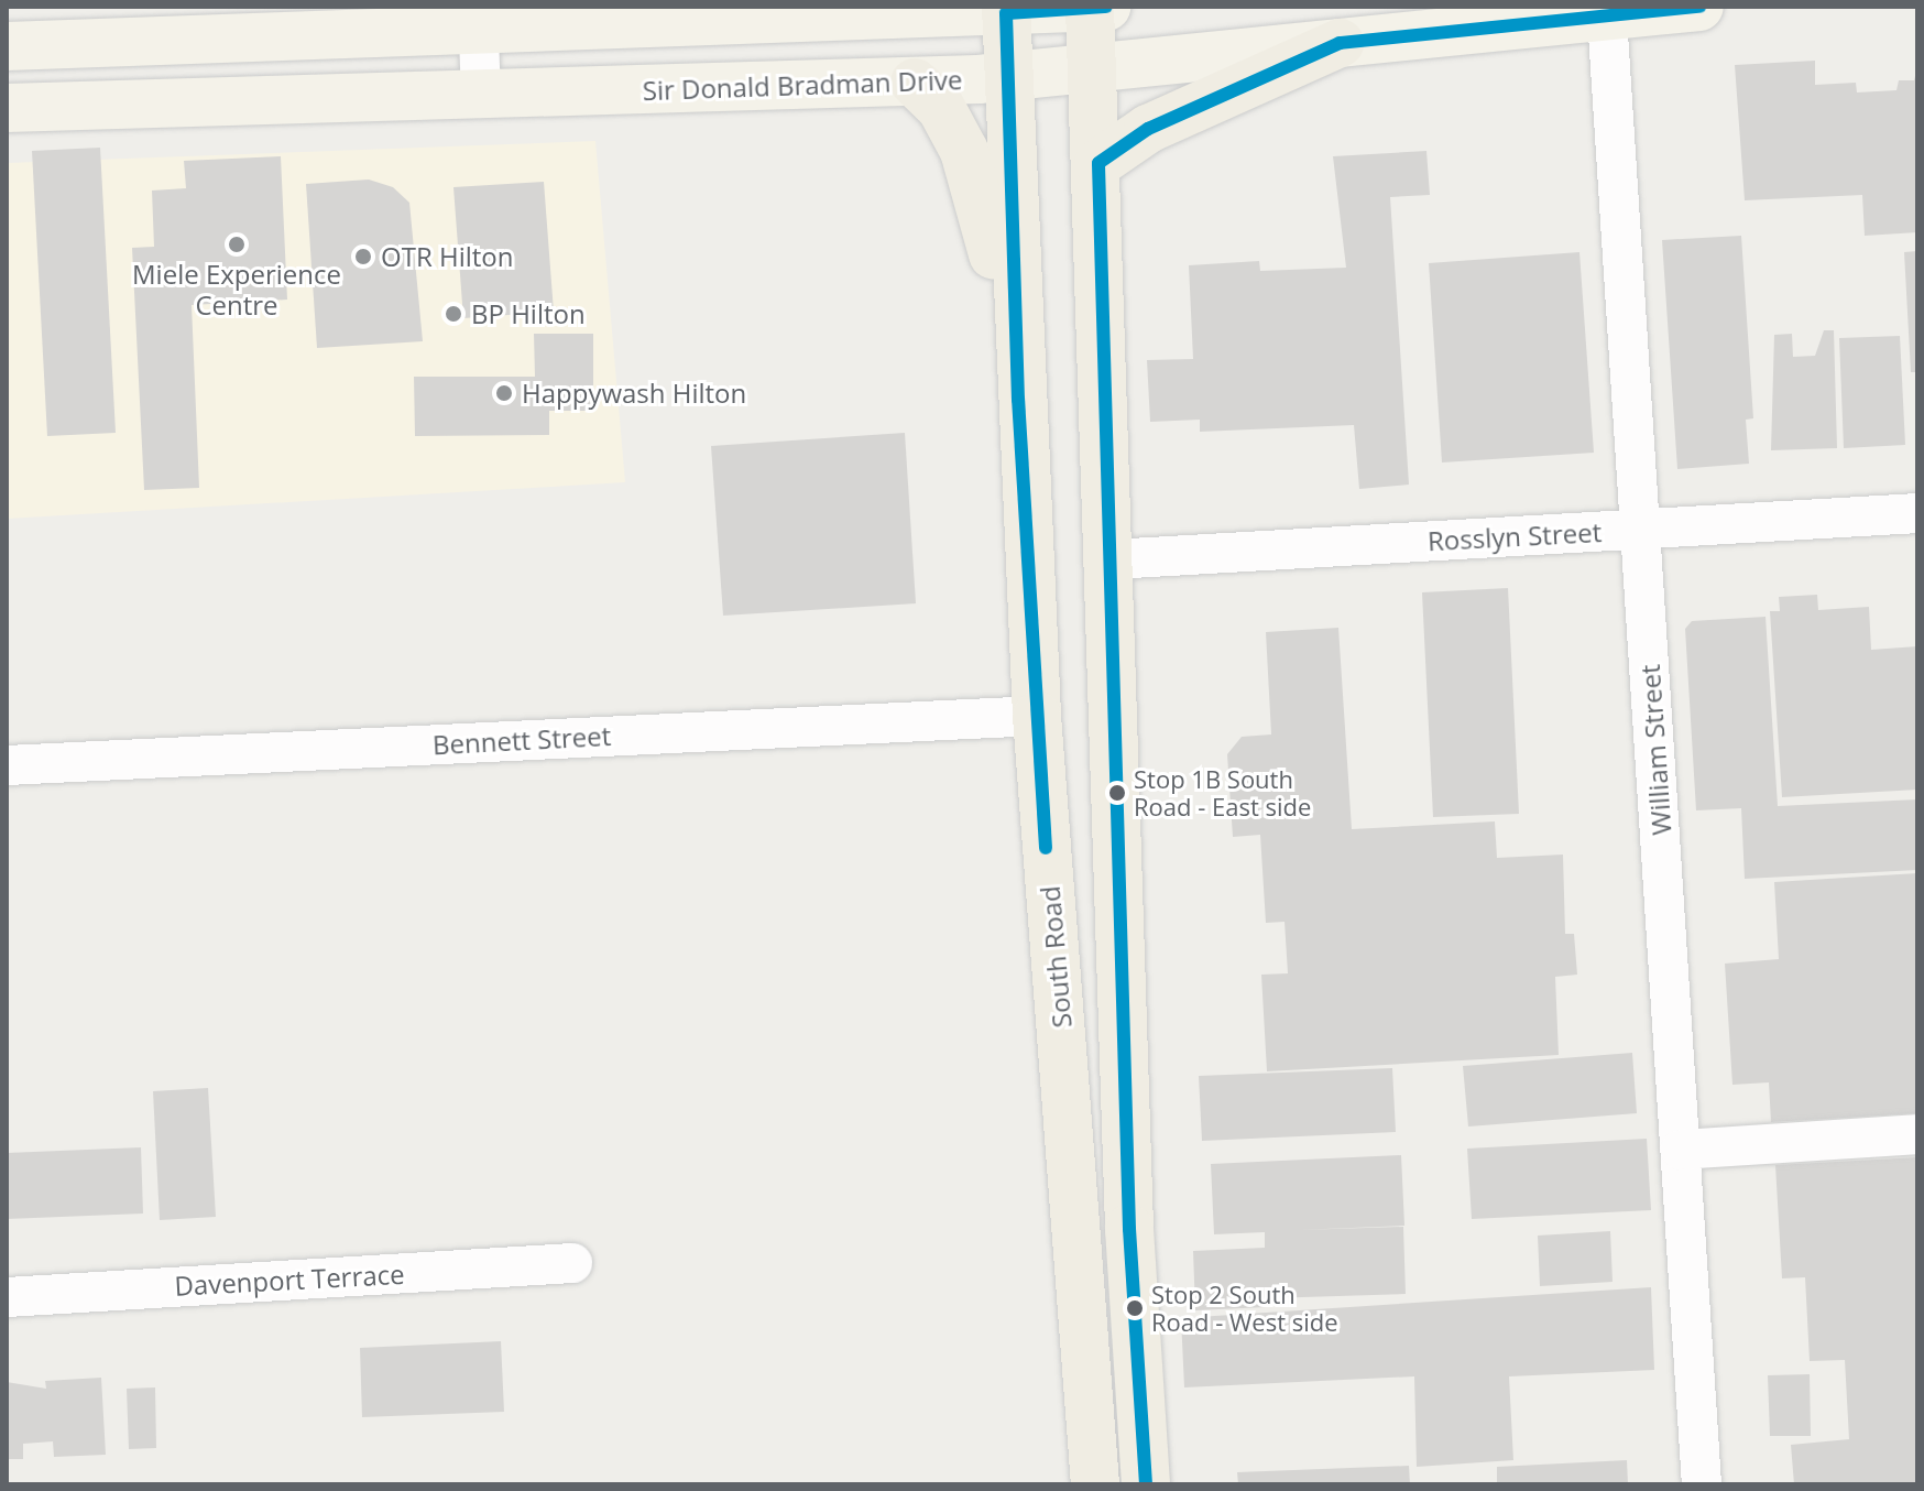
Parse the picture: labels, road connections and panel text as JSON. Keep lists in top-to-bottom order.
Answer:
{
  "streets": {
    "highway": ["South Road"],
    "main road": ["Sir Donald Bradman Drive"],
    "street": [
      "Rosslyn Street",
      "Bennett Street",
      "William Street",
      "Davenport Terrace"
    ]
  },
  "crossings": [
    ["Sir Donald Bradman Drive", "William Street"],
    ["Sir Donald Bradman Drive", "South Road"],
    ["Rosslyn Street", "William Street"],
    ["Bennett Street", "South Road"]
  ],
  "places": [
    "Miele Experience Centre",
    "OTR Hilton",
    "BP Hilton",
    "Happywash Hilton",
    "Stop 1B South Road - East side",
    "Stop 2 South Road - West side"
  ]
}
